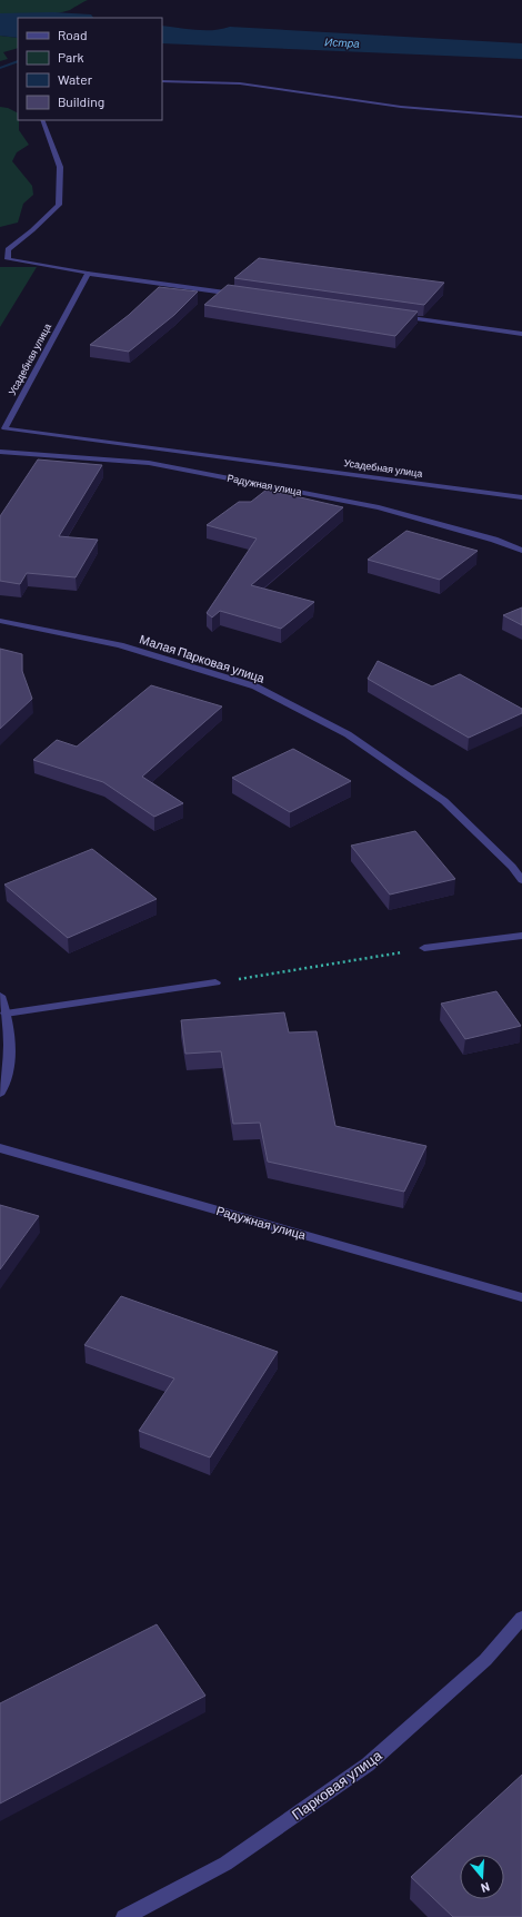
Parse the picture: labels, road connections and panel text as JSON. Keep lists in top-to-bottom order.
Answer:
{
  "streets": {
    "street": [
      "Усадебная улица",
      "Радужная улица",
      "Малая Парковая улица",
      "Парковая улица"
    ]
  },
  "water": ["Истра"],
  "legend": [
    "Road",
    "Park",
    "Water",
    "Building"
  ],
  "north": "bottom"
}
